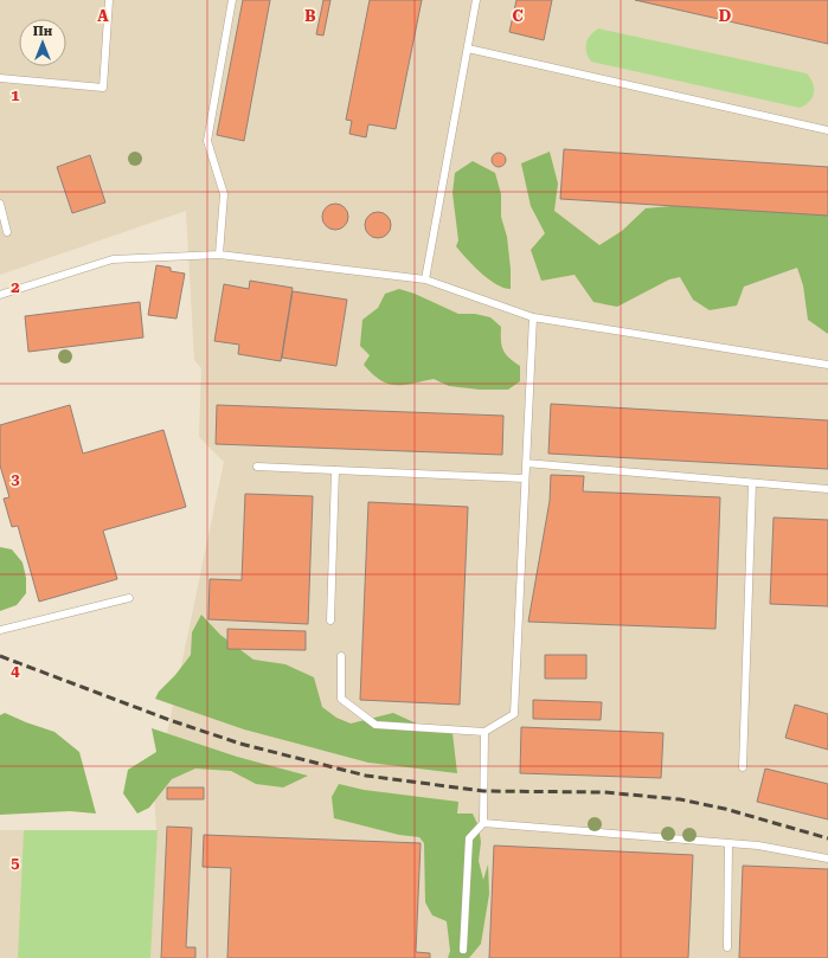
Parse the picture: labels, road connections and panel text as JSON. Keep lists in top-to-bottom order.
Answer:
{
  "north": "top",
  "grid": {
    "columns": [
      "A",
      "B",
      "C",
      "D"
    ],
    "rows": [
      "1",
      "2",
      "3",
      "4",
      "5"
    ]
  }
}
